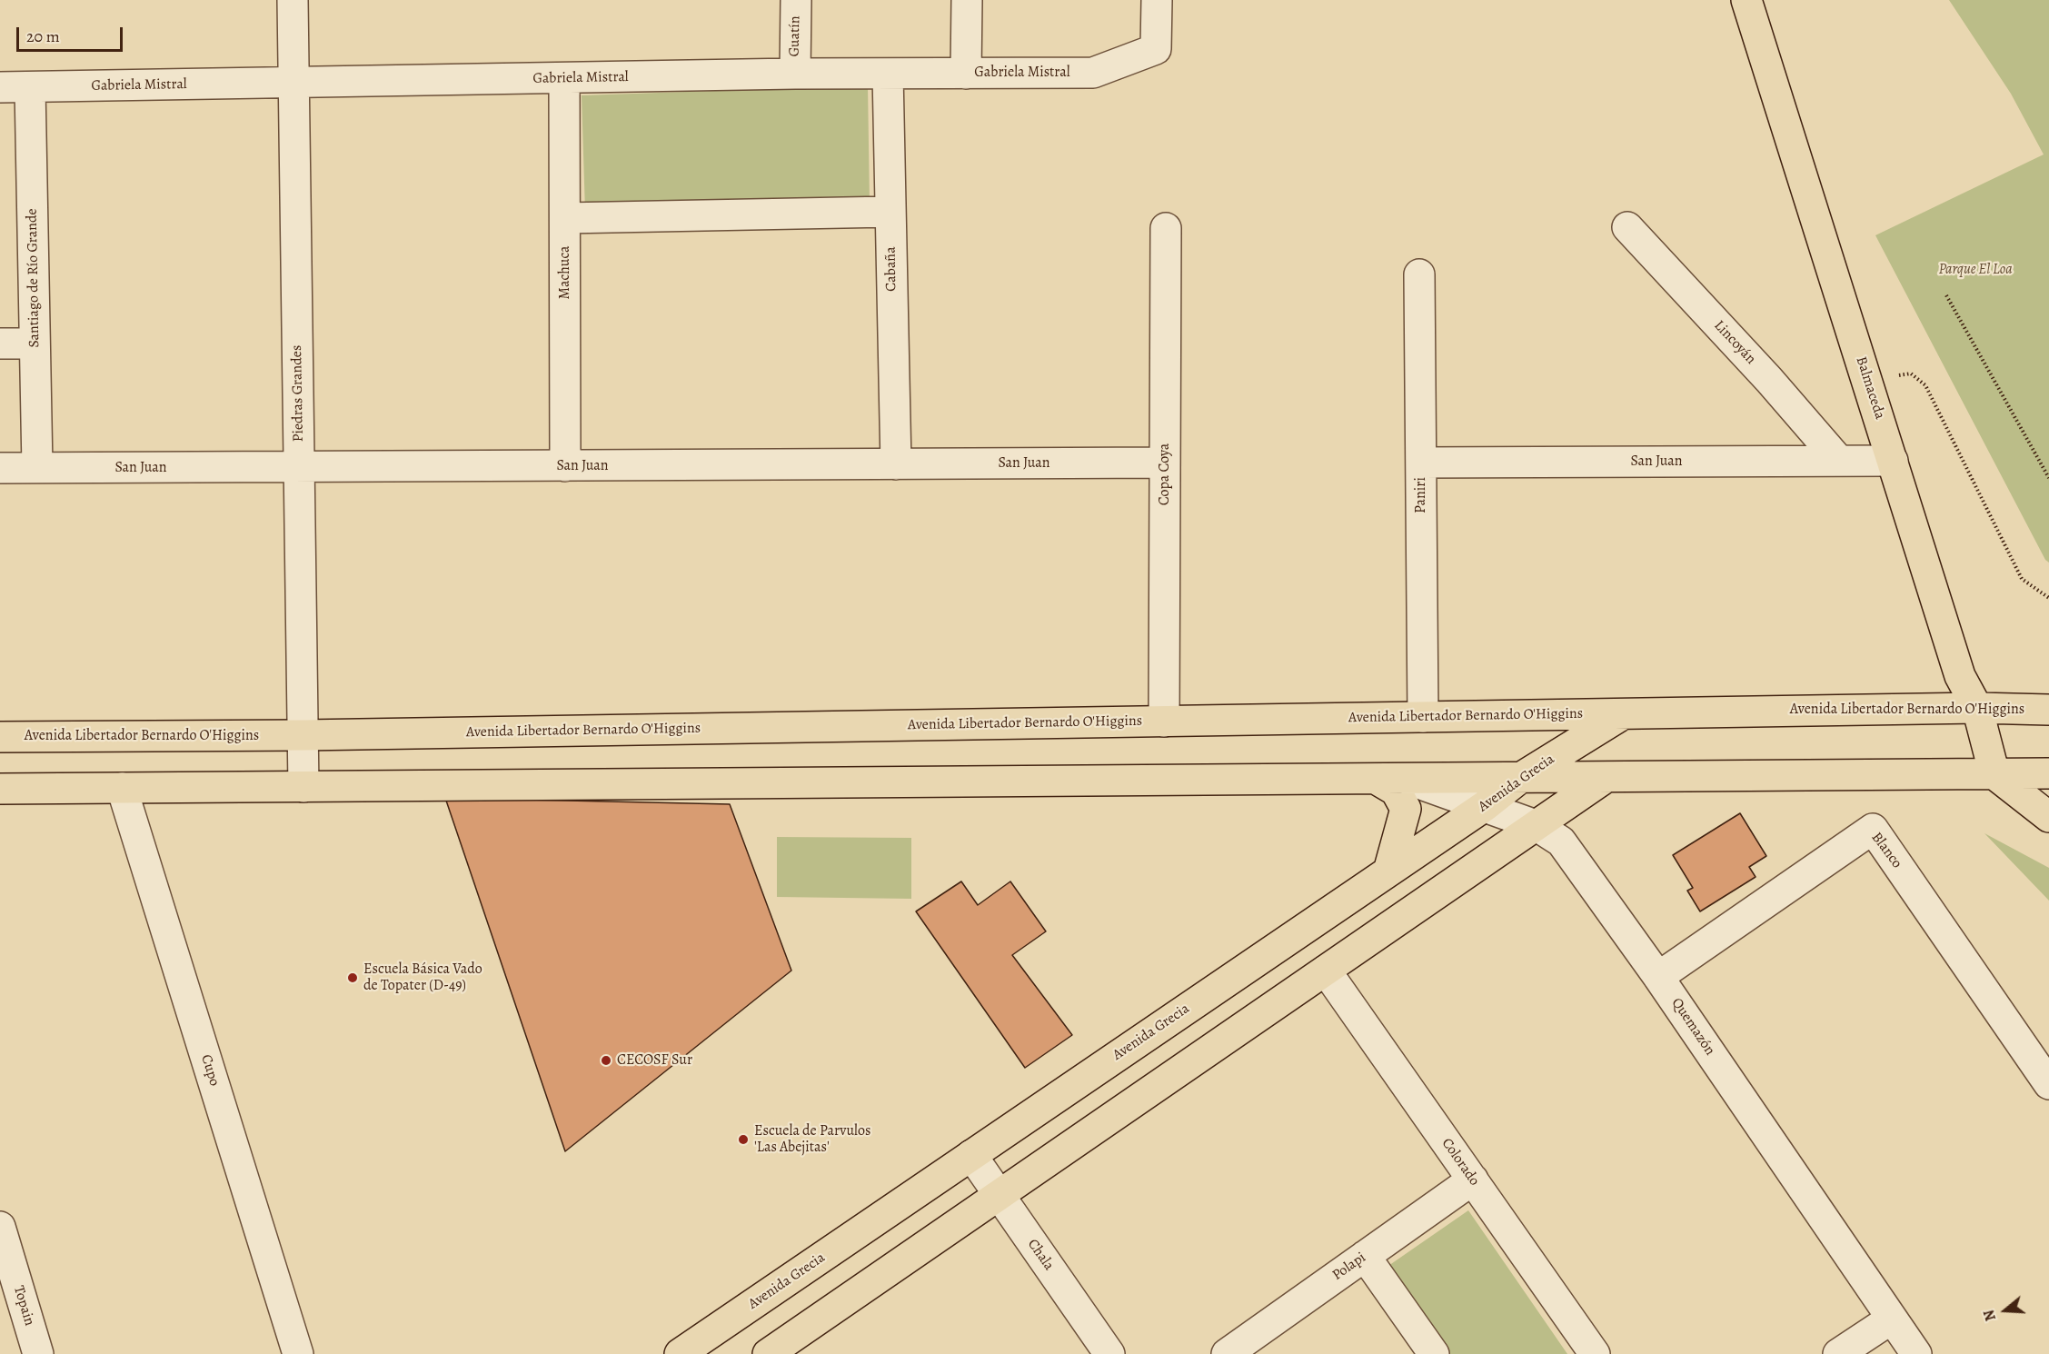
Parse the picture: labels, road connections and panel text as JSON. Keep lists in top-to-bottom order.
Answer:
{
  "streets": {
    "main road": ["Balmaceda", "Avenida Libertador Bernardo O'Higgins", "Avenida Grecia"],
    "street": [
      "Guatín",
      "Gabriela Mistral",
      "Cabaña",
      "Machuca",
      "Santiago de Río Grande",
      "Lincoyán",
      "Piedras Grandes",
      "San Juan",
      "Copa Coya",
      "Paniri",
      "Blanco",
      "Quemazón",
      "Cupo",
      "Colorado",
      "Chala",
      "Polapi",
      "Topain"
    ]
  },
  "crossings": [
    ["Guatín", "Gabriela Mistral"],
    ["Gabriela Mistral", "Cabaña"],
    ["Gabriela Mistral", "Machuca"],
    ["Gabriela Mistral", "Santiago de Río Grande"],
    ["Gabriela Mistral", "Piedras Grandes"],
    ["Cabaña", "San Juan"],
    ["Machuca", "San Juan"],
    ["Santiago de Río Grande", "San Juan"],
    ["Lincoyán", "San Juan"],
    ["Balmaceda", "San Juan"],
    ["Balmaceda", "Avenida Libertador Bernardo O'Higgins"],
    ["Piedras Grandes", "San Juan"],
    ["Piedras Grandes", "Avenida Libertador Bernardo O'Higgins"],
    ["San Juan", "Copa Coya"],
    ["San Juan", "Paniri"],
    ["Copa Coya", "Avenida Libertador Bernardo O'Higgins"],
    ["Paniri", "Avenida Libertador Bernardo O'Higgins"],
    ["Avenida Libertador Bernardo O'Higgins", "Avenida Grecia"],
    ["Avenida Grecia", "Quemazón"],
    ["Avenida Grecia", "Chala"],
    ["Blanco", "Quemazón"],
    ["Colorado", "Polapi"]
  ],
  "parks": ["Parque El Loa"],
  "places": ["Escuela Básica Vado de Topater (D-49)", "CECOSF Sur", "Escuela de Parvulos 'Las Abejitas'"],
  "scale_bar": "20 m",
  "north": "left"
}
